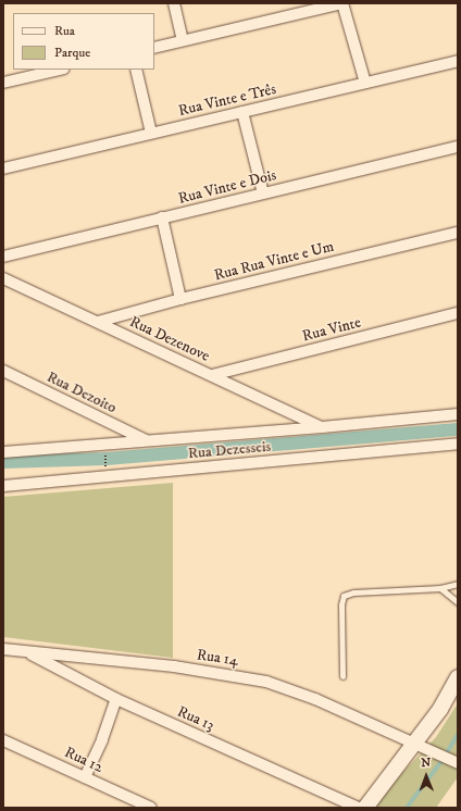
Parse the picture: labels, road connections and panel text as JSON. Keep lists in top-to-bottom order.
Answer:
{
  "streets": {
    "street": [
      "Rua Vinte e Três",
      "Rua Vinte e Dois",
      "Rua Rua Vinte e Um",
      "Rua Vinte",
      "Rua Dezenove",
      "Rua Dezoito",
      "Rua Dezesseis",
      "Rua 14",
      "Rua 13",
      "Rua 12"
    ]
  },
  "crossings": [
    ["Rua Rua Vinte e Um", "Rua Dezenove"],
    ["Rua Vinte", "Rua Dezenove"],
    ["Rua Dezenove", "Rua Dezesseis"],
    ["Rua Dezoito", "Rua Dezesseis"],
    ["Rua 14", "Rua 13"]
  ],
  "legend": ["Rua", "Parque"],
  "north": "top"
}
